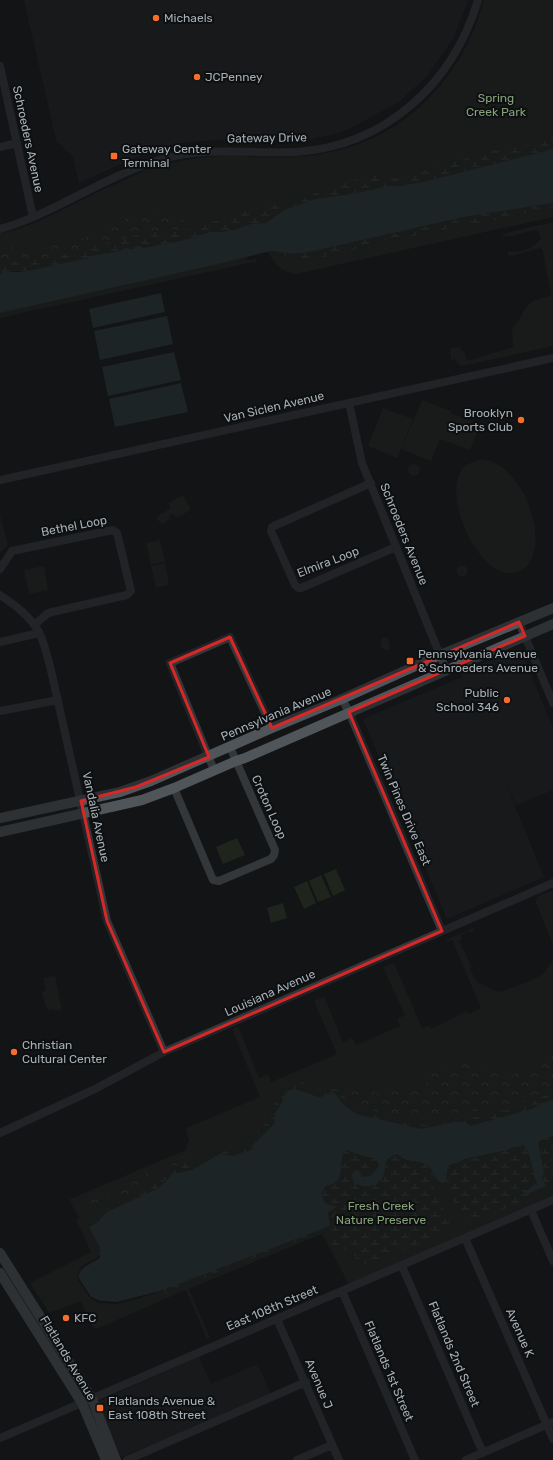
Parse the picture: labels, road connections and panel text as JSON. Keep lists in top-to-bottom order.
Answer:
{
  "streets": {
    "main road": ["Pennsylvania Avenue", "Flatlands Avenue"],
    "street": [
      "Gateway Drive",
      "Schroeders Avenue",
      "Van Siclen Avenue",
      "Bethel Loop",
      "Elmira Loop",
      "Croton Loop",
      "Twin Pines Drive East",
      "Vandalia Avenue",
      "Louisiana Avenue",
      "East 108th Street",
      "Avenue K",
      "Flatlands 2nd Street",
      "Flatlands 1st Street",
      "Avenue J"
    ]
  },
  "crossings": [
    ["Gateway Drive", "Schroeders Avenue"],
    ["Schroeders Avenue", "Van Siclen Avenue"],
    ["Schroeders Avenue", "Elmira Loop"],
    ["Schroeders Avenue", "Pennsylvania Avenue"],
    ["Bethel Loop", "Vandalia Avenue"],
    ["Pennsylvania Avenue", "Croton Loop"],
    ["Pennsylvania Avenue", "Twin Pines Drive East"],
    ["Pennsylvania Avenue", "Vandalia Avenue"],
    ["Twin Pines Drive East", "Louisiana Avenue"],
    ["Vandalia Avenue", "Louisiana Avenue"],
    ["East 108th Street", "Avenue K"],
    ["East 108th Street", "Flatlands 2nd Street"],
    ["East 108th Street", "Flatlands Avenue"],
    ["East 108th Street", "Flatlands 1st Street"],
    ["East 108th Street", "Avenue J"]
  ],
  "parks": ["Spring Creek Park", "Fresh Creek Nature Preserve"],
  "places": {
    "other": [
      "Michaels",
      "JCPenney",
      "Brooklyn Sports Club",
      "Public School 346",
      "Christian Cultural Center",
      "KFC"
    ],
    "transit": ["Gateway Center Terminal", "Pennsylvania Avenue & Schroeders Avenue", "Flatlands Avenue & East 108th Street"]
  }
}
